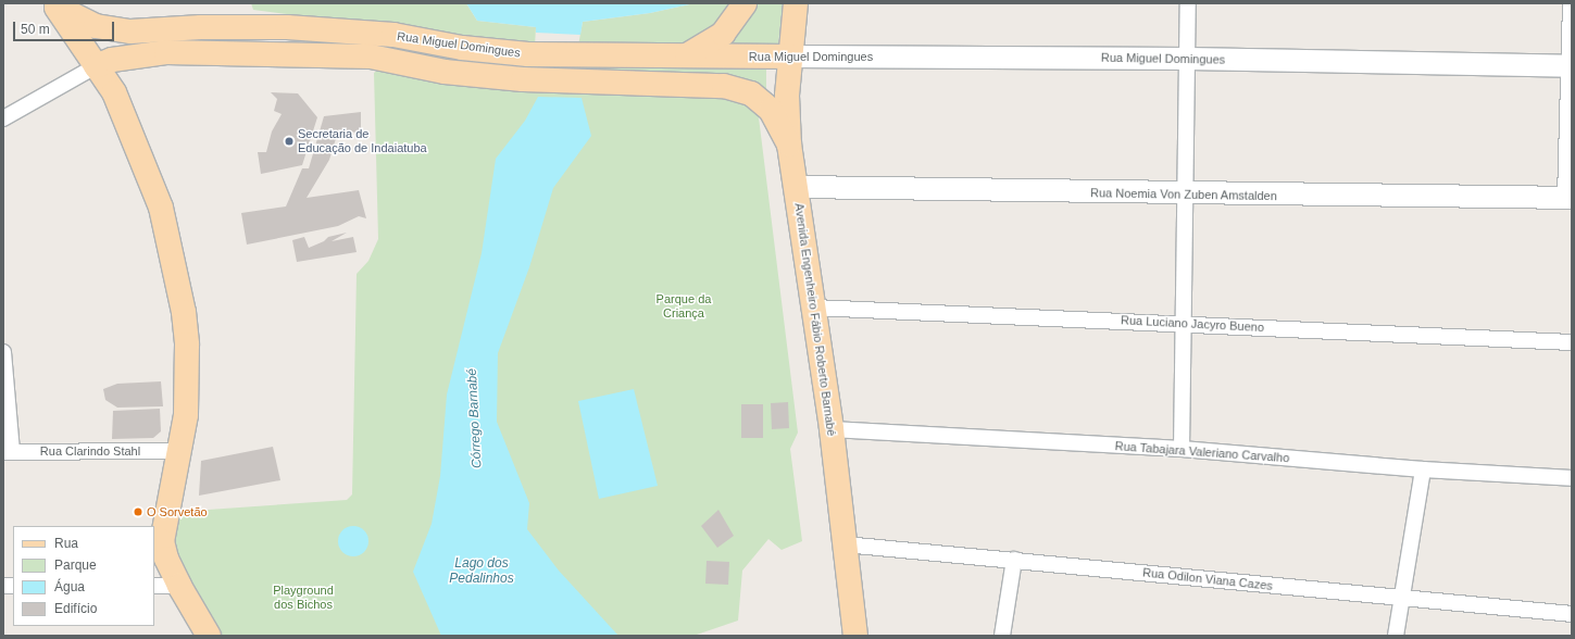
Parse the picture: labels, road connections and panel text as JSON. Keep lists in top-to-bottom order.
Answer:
{
  "streets": {
    "main road": ["Rua Miguel Domingues", "Rua Noemia Von Zuben Amstalden", "Avenida Engenheiro Fábio Roberto Barnabé"],
    "street": [
      "Rua Luciano Jacyro Bueno",
      "Rua Clarindo Stahl",
      "Rua Tabajara Valeriano Carvalho",
      "Rua Odilon Viana Cazes"
    ]
  },
  "crossings": [
    ["Rua Miguel Domingues", "Avenida Engenheiro Fábio Roberto Barnabé"],
    ["Rua Noemia Von Zuben Amstalden", "Avenida Engenheiro Fábio Roberto Barnabé"],
    ["Avenida Engenheiro Fábio Roberto Barnabé", "Rua Luciano Jacyro Bueno"],
    ["Avenida Engenheiro Fábio Roberto Barnabé", "Rua Tabajara Valeriano Carvalho"],
    ["Avenida Engenheiro Fábio Roberto Barnabé", "Rua Odilon Viana Cazes"]
  ],
  "water": ["Córrego Barnabé", "Lago dos Pedalinhos"],
  "parks": ["Parque da Criança", "Playground dos Bichos"],
  "places": ["Secretaria de Educação de Indaiatuba", "O Sorvetão"],
  "legend": [
    "Rua",
    "Parque",
    "Água",
    "Edifício"
  ],
  "scale_bar": "50 m"
}
